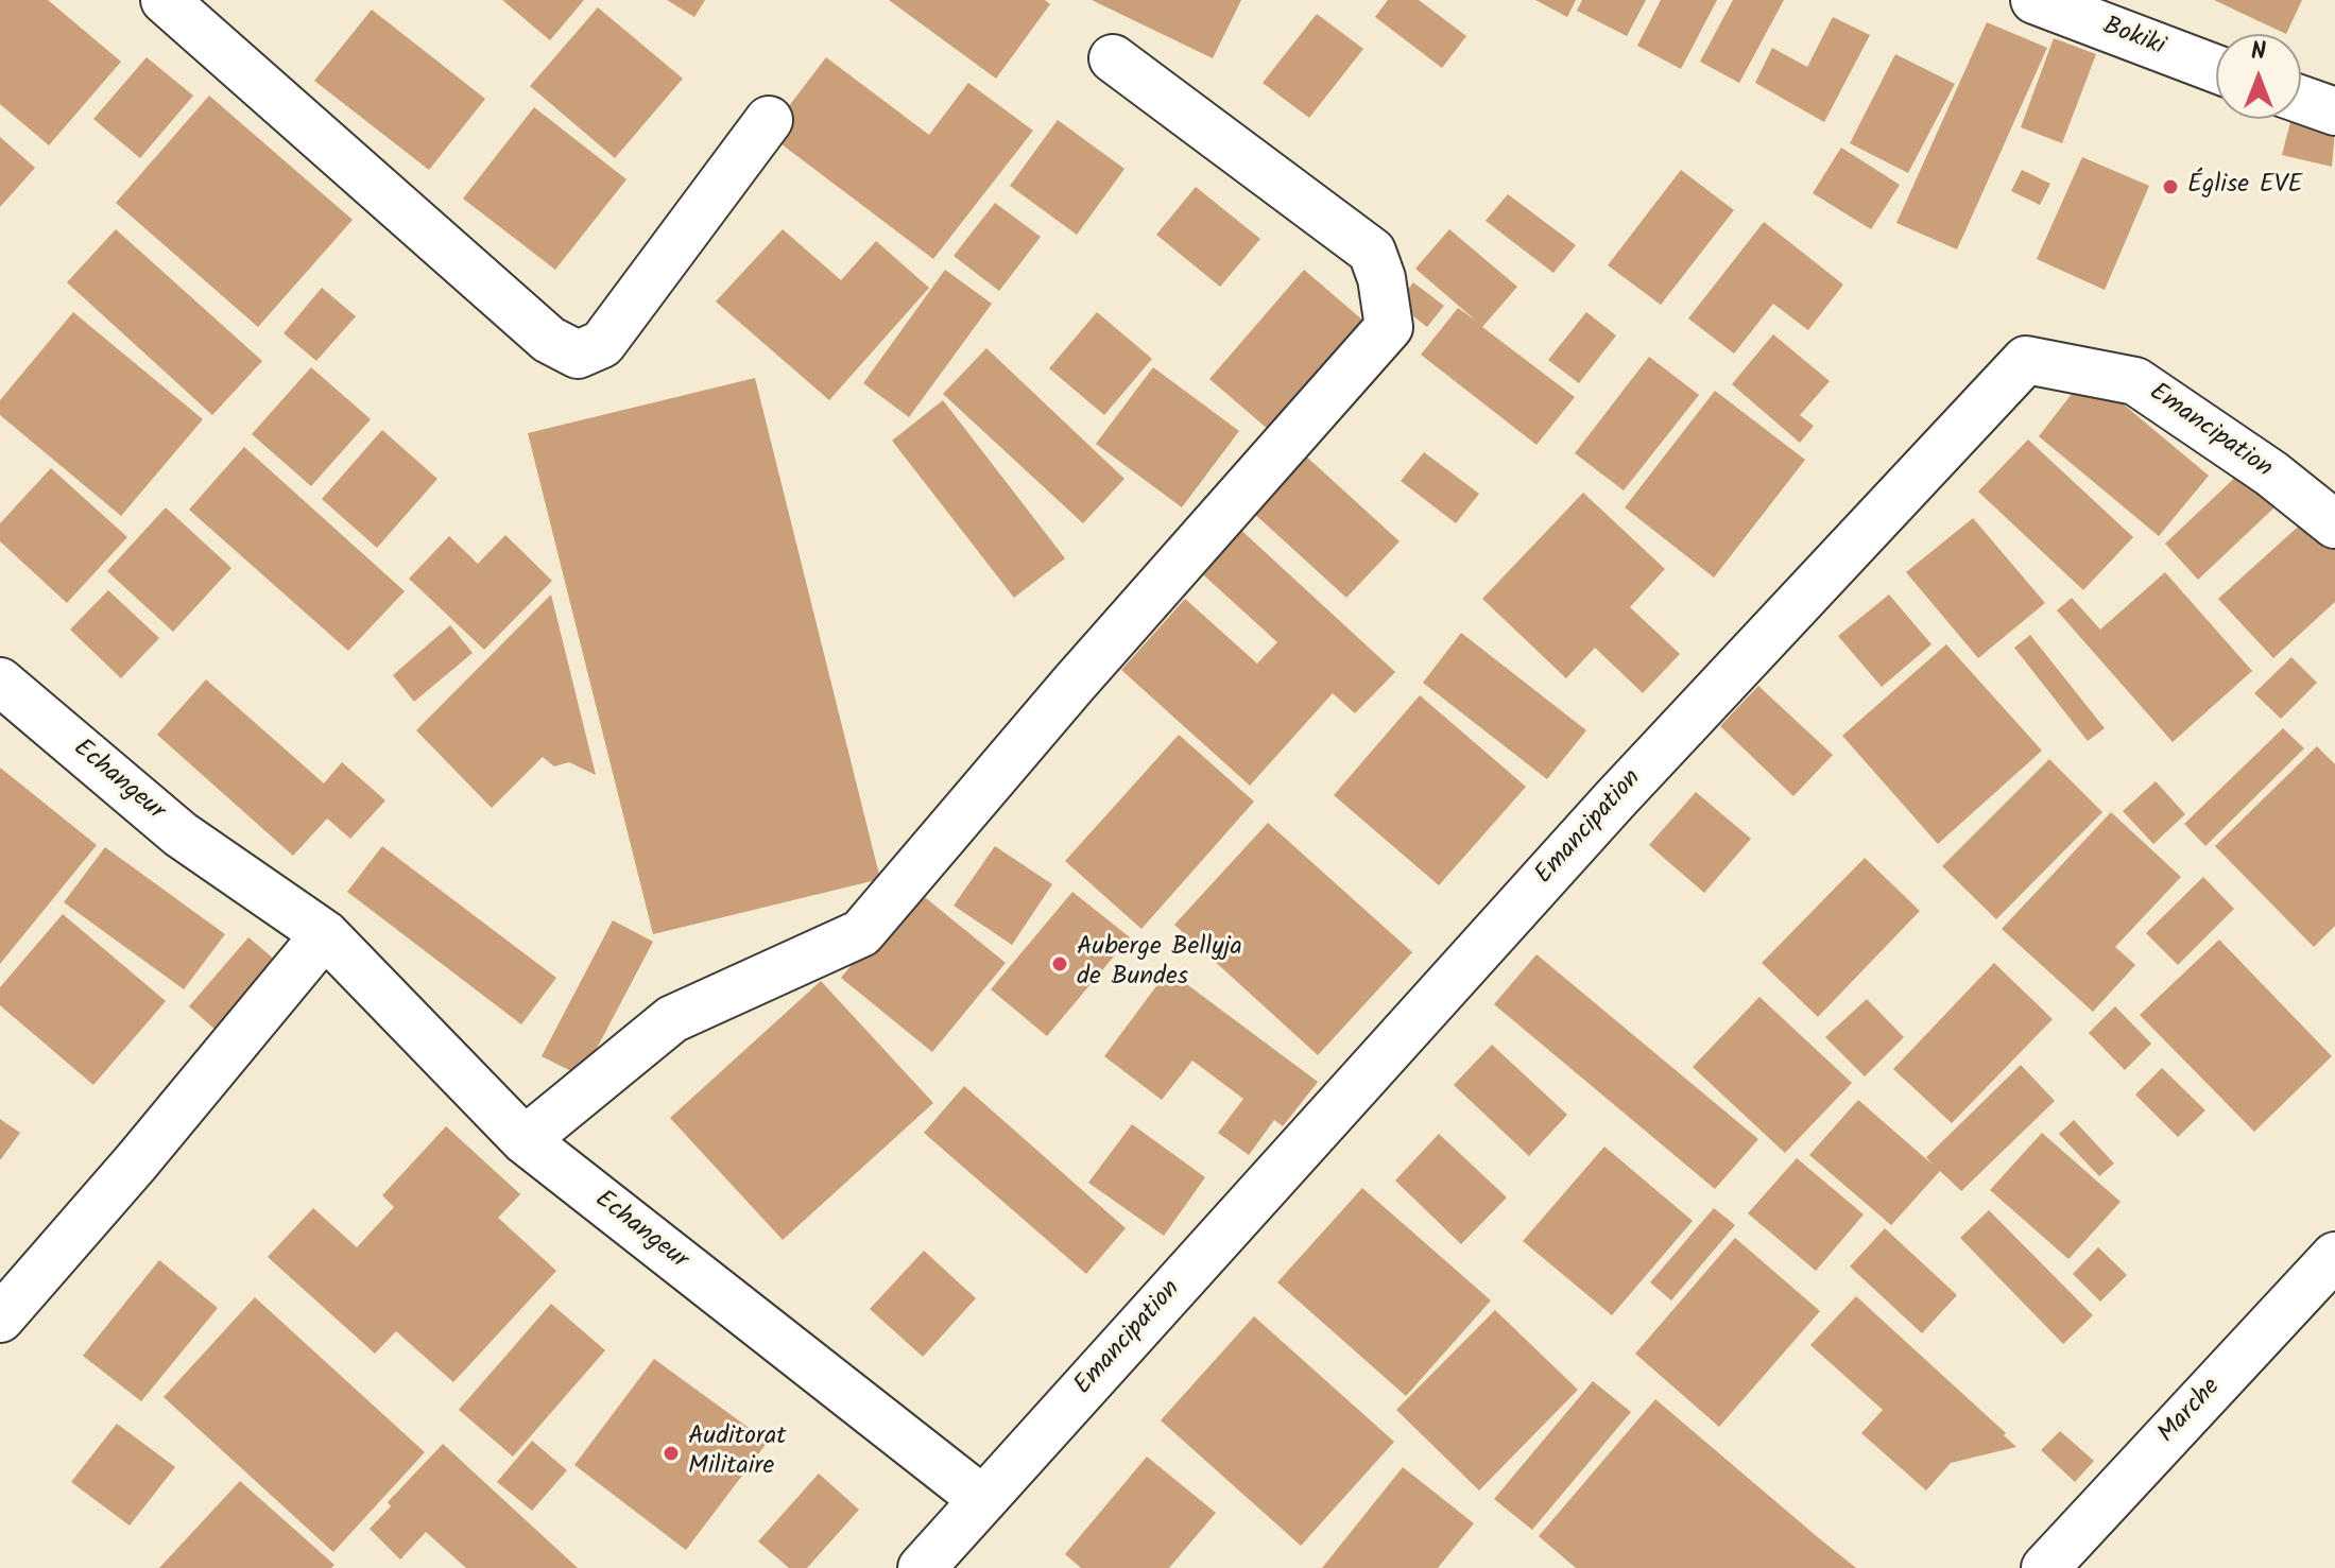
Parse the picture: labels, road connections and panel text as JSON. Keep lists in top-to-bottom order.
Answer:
{
  "streets": {
    "street": [
      "Bokiki",
      "Emancipation",
      "Echangeur",
      "Marche"
    ]
  },
  "crossings": [
    ["Emancipation", "Echangeur"]
  ],
  "places": ["Église EVE", "Auberge Bellyja de Bundes", "Auditorat Militaire"],
  "north": "top"
}
